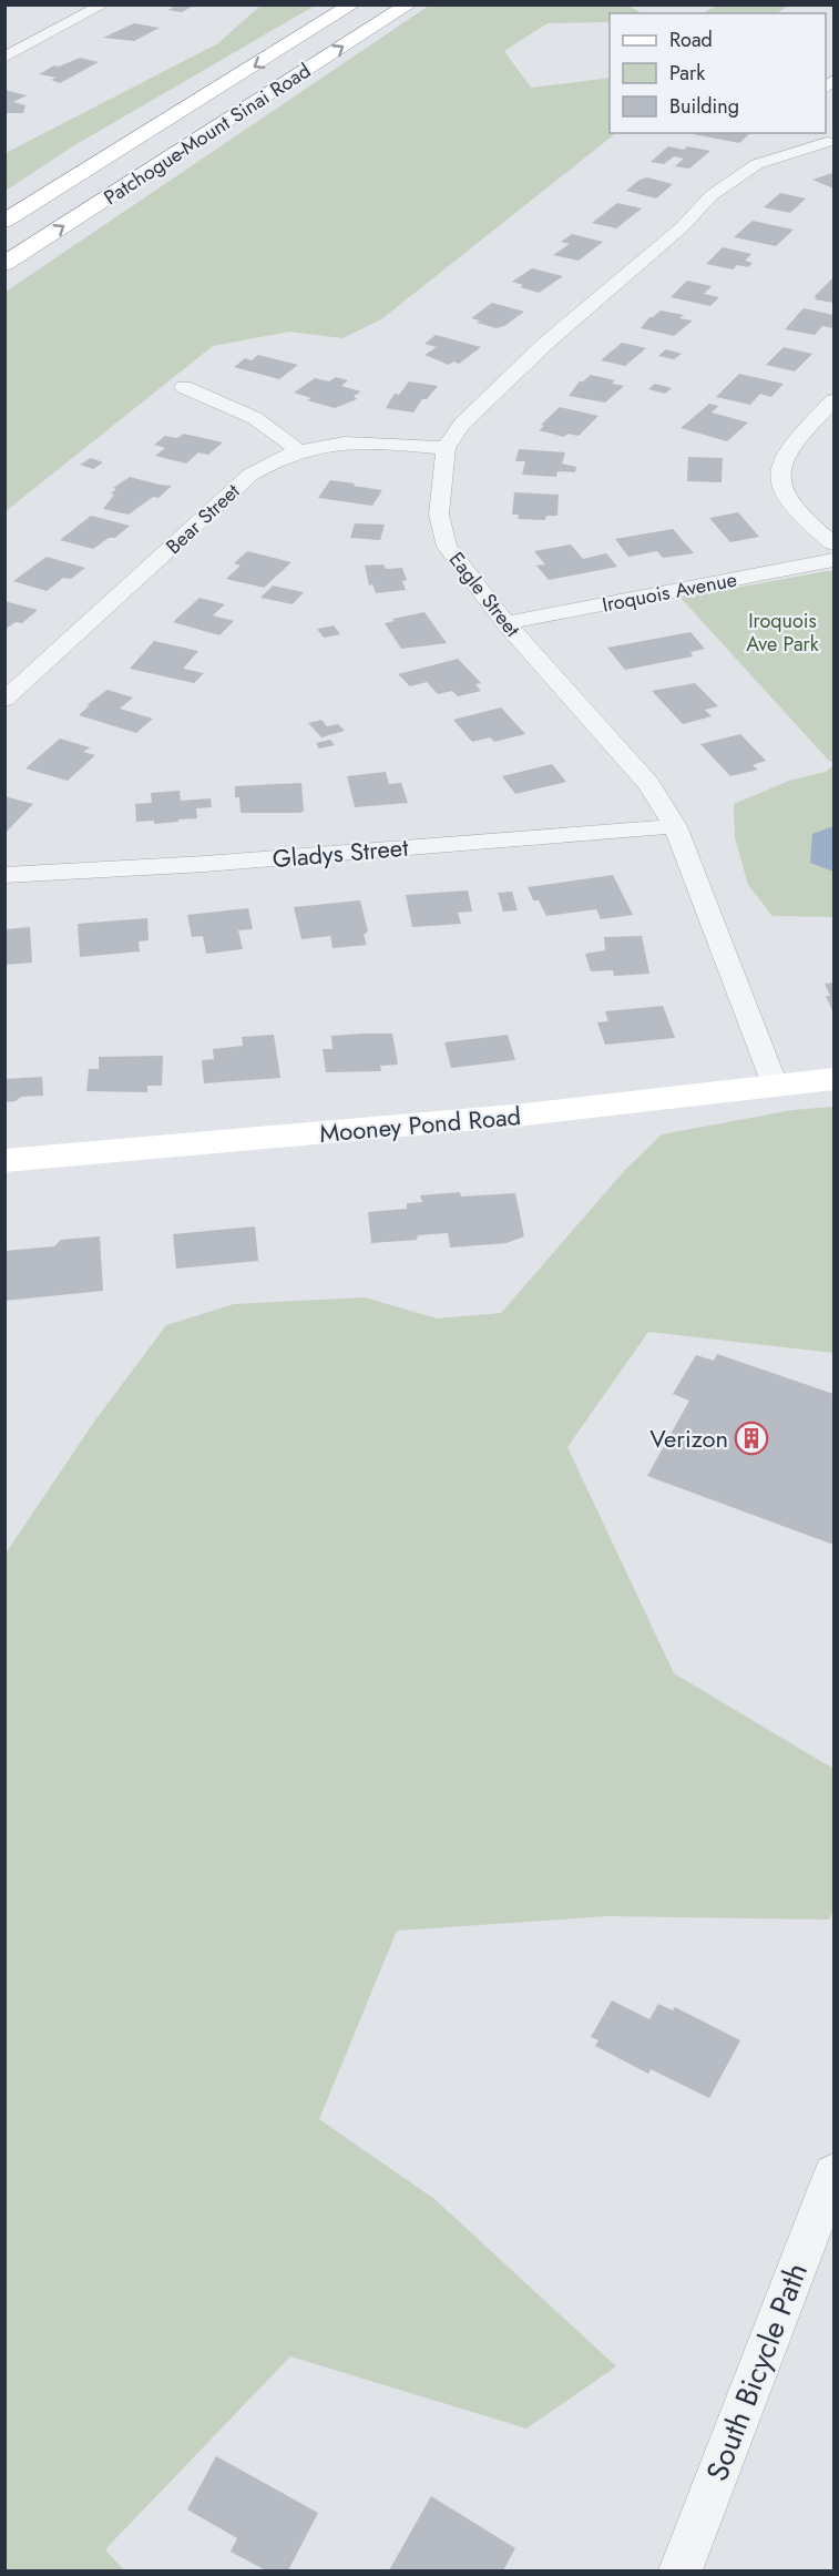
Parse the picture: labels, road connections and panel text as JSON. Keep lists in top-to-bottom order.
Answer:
{
  "streets": {
    "main road": ["Patchogue-Mount Sinai Road", "Mooney Pond Road"],
    "street": [
      "Bear Street",
      "Iroquois Avenue",
      "Eagle Street",
      "Gladys Street",
      "South Bicycle Path"
    ]
  },
  "crossings": [
    ["Bear Street", "Eagle Street"],
    ["Iroquois Avenue", "Eagle Street"],
    ["Eagle Street", "Gladys Street"],
    ["Eagle Street", "Mooney Pond Road"]
  ],
  "parks": ["Iroquois Ave Park"],
  "places": {
    "building": ["Verizon"]
  },
  "legend": ["Road", "Park", "Building"]
}
